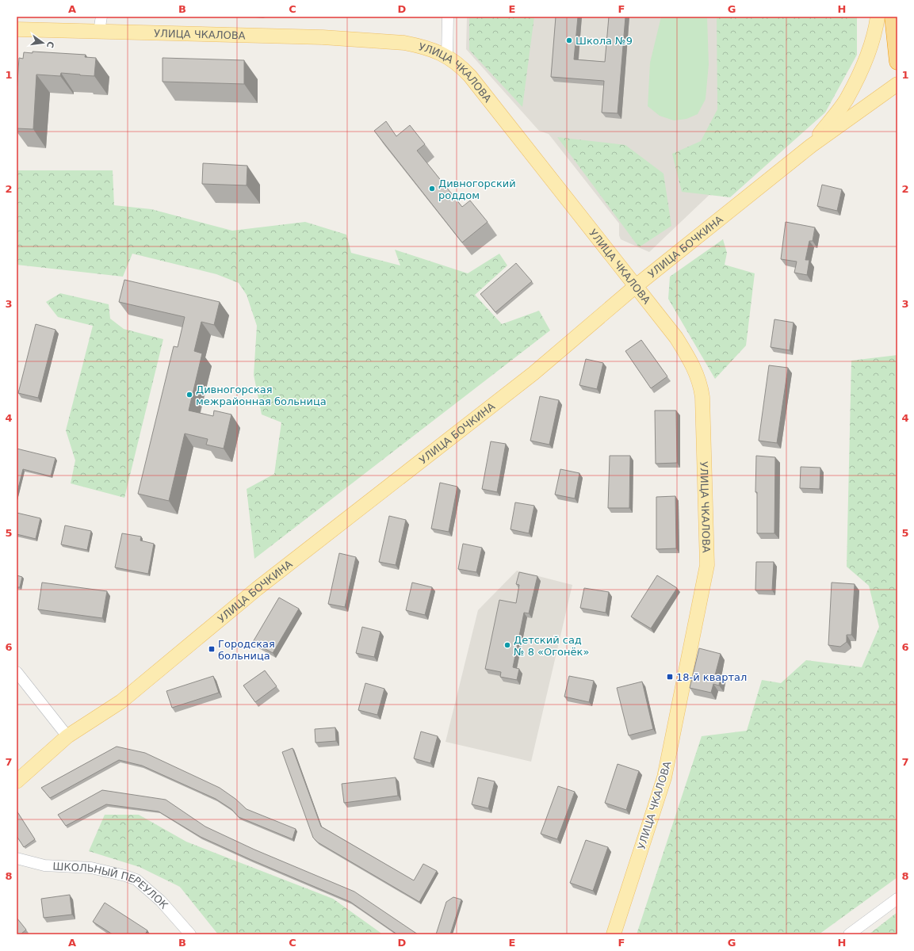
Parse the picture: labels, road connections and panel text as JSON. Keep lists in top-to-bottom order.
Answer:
{
  "streets": {
    "main road": ["УЛИЦА ЧКАЛОВА", "УЛИЦА БОЧКИНА"],
    "street": ["ШКОЛЬНЫЙ ПЕРЕУЛОК"]
  },
  "crossings": [
    ["УЛИЦА ЧКАЛОВА", "УЛИЦА БОЧКИНА"]
  ],
  "places": {
    "other": [
      "Школа №9",
      "Дивногорский роддом",
      "Дивногорская межрайонная больница",
      "Детский сад № 8 «Огонёк»"
    ],
    "transit": ["Городская больница", "18-й квартал"]
  },
  "north": "right",
  "grid": {
    "columns": [
      "A",
      "B",
      "C",
      "D",
      "E",
      "F",
      "G",
      "H"
    ],
    "rows": [
      "1",
      "2",
      "3",
      "4",
      "5",
      "6",
      "7",
      "8"
    ]
  }
}
